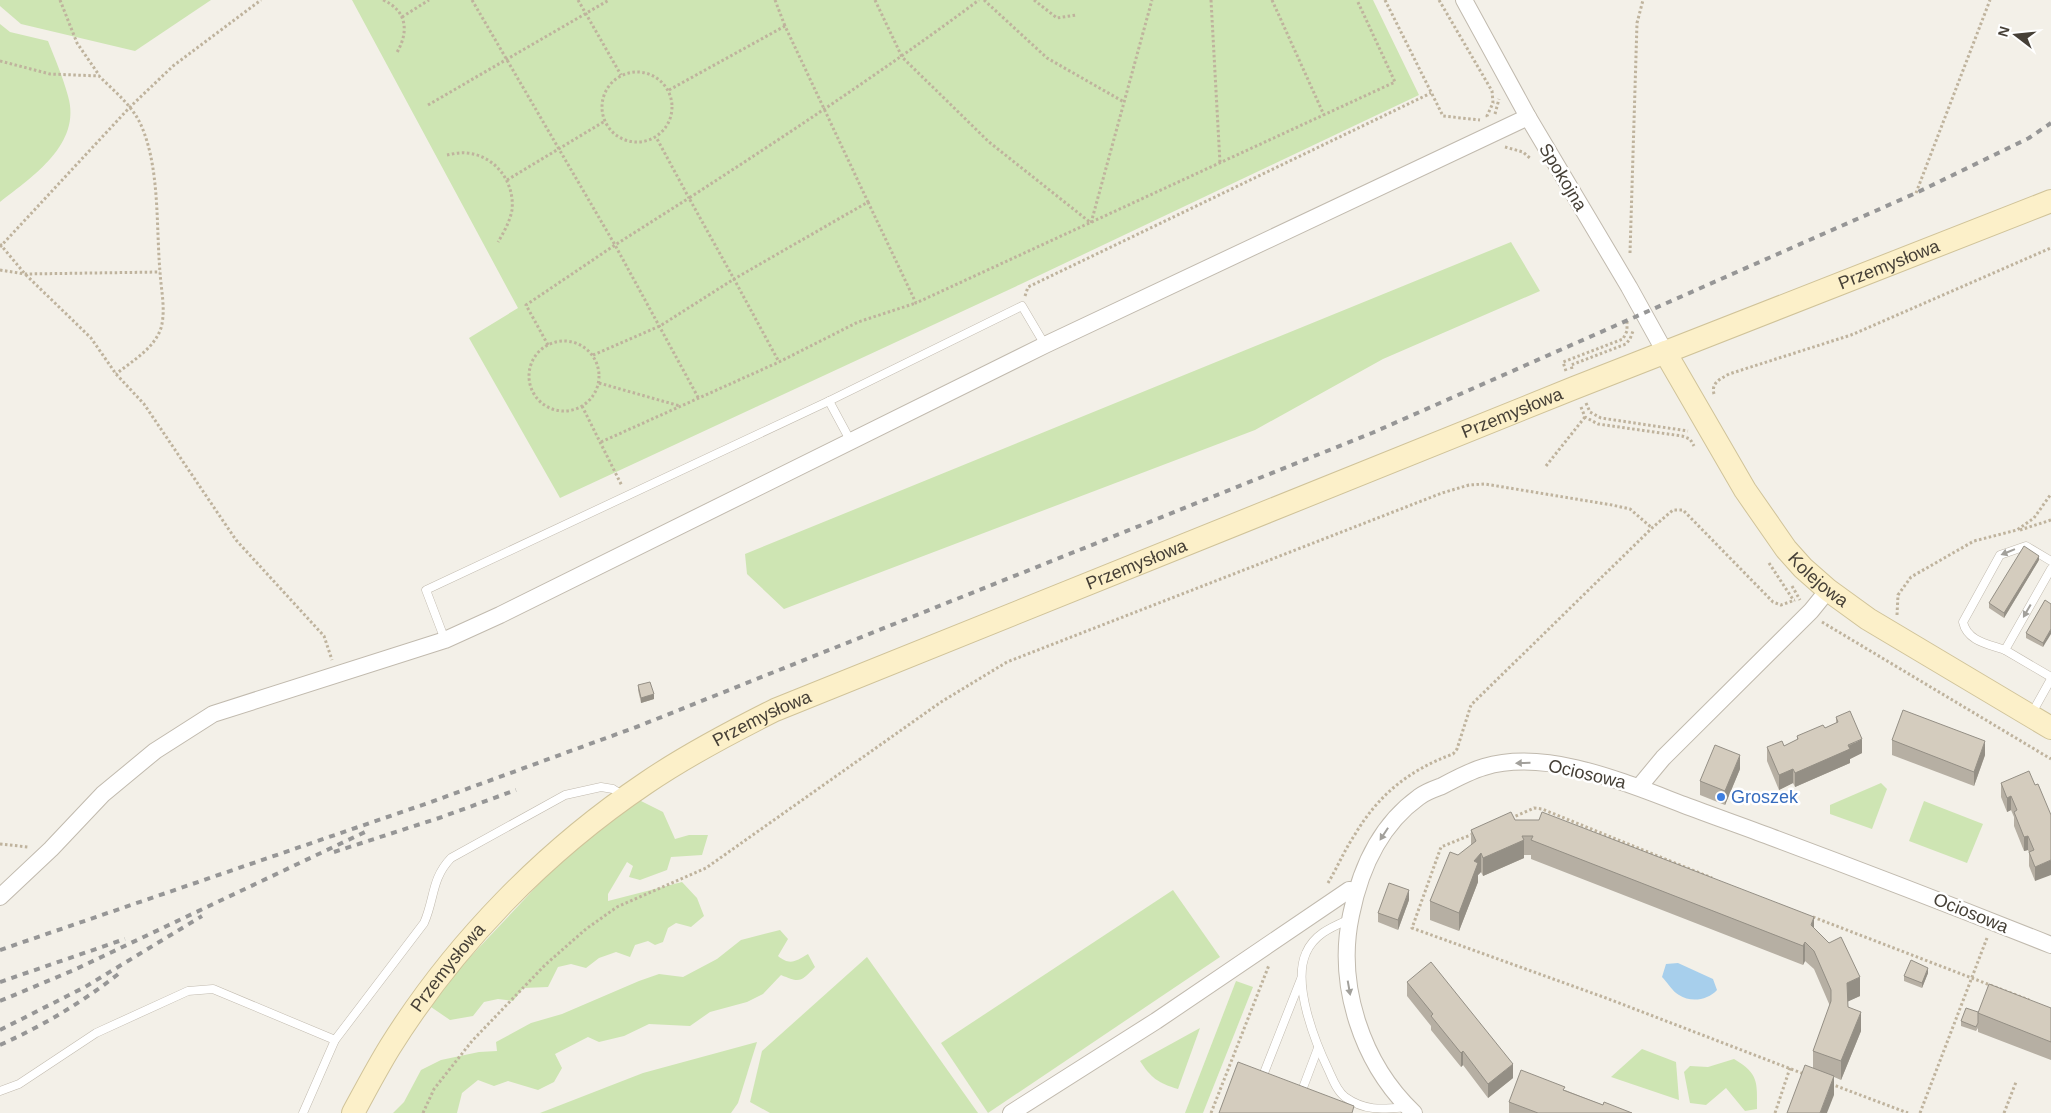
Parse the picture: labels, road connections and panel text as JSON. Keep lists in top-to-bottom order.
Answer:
{
  "streets": {
    "street": [
      "Spokojna",
      "Przemysłowa",
      "Kolejowa",
      "Ociosowa"
    ]
  },
  "crossings": [
    ["Spokojna", "Przemysłowa"],
    ["Spokojna", "Kolejowa"],
    ["Przemysłowa", "Kolejowa"],
    ["Kolejowa", "Ociosowa"]
  ],
  "places": ["Groszek"],
  "north": "left"
}
